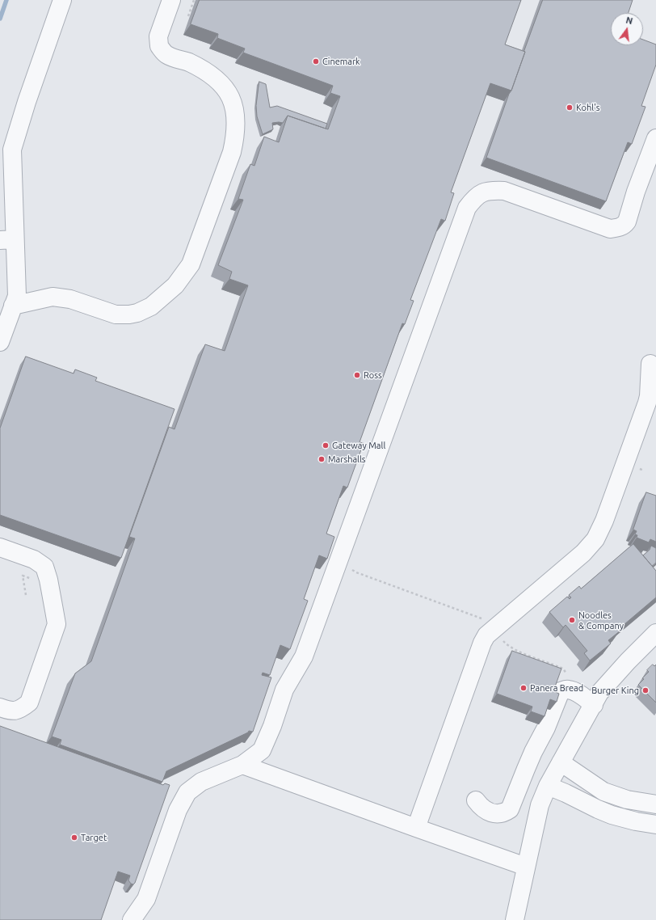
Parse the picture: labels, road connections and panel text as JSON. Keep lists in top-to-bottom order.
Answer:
{
  "places": [
    "Cinemark",
    "Kohl's",
    "Ross",
    "Gateway Mall",
    "Marshalls",
    "Noodles & Company",
    "Panera Bread",
    "Burger King",
    "Target"
  ],
  "north": "top"
}
